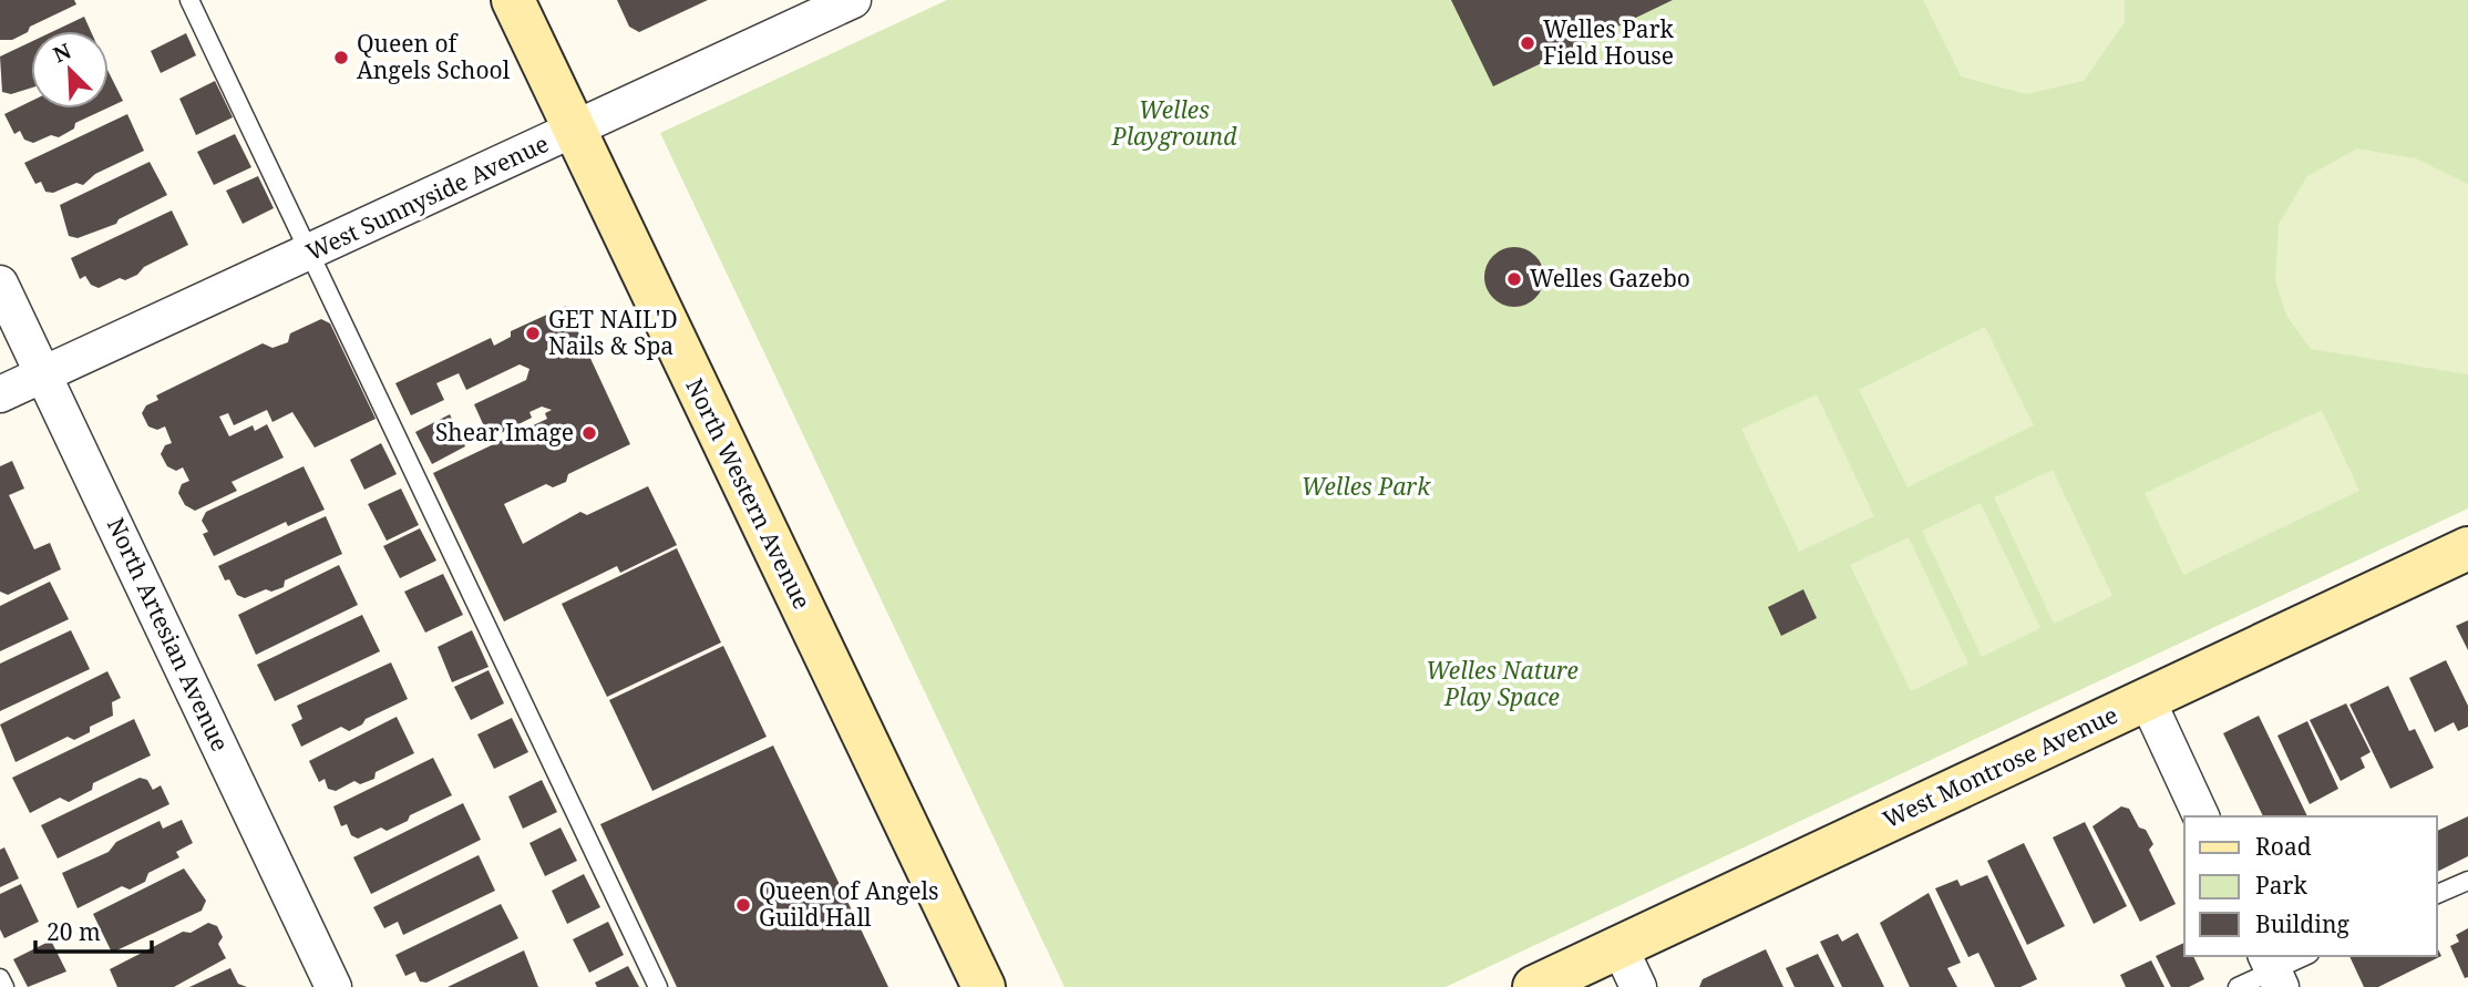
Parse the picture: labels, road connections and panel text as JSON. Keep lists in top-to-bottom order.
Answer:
{
  "streets": {
    "main road": ["North Western Avenue", "West Montrose Avenue"],
    "street": ["West Sunnyside Avenue", "North Artesian Avenue"]
  },
  "crossings": [
    ["West Sunnyside Avenue", "North Western Avenue"],
    ["West Sunnyside Avenue", "North Artesian Avenue"]
  ],
  "parks": ["Welles Playground", "Welles Park", "Welles Nature Play Space"],
  "places": [
    "Welles Park Field House",
    "Queen of Angels School",
    "Welles Gazebo",
    "GET NAIL'D Nails & Spa",
    "Shear Image",
    "Queen of Angels Guild Hall"
  ],
  "legend": ["Road", "Park", "Building"],
  "scale_bar": "20 m",
  "north": "top left"
}
